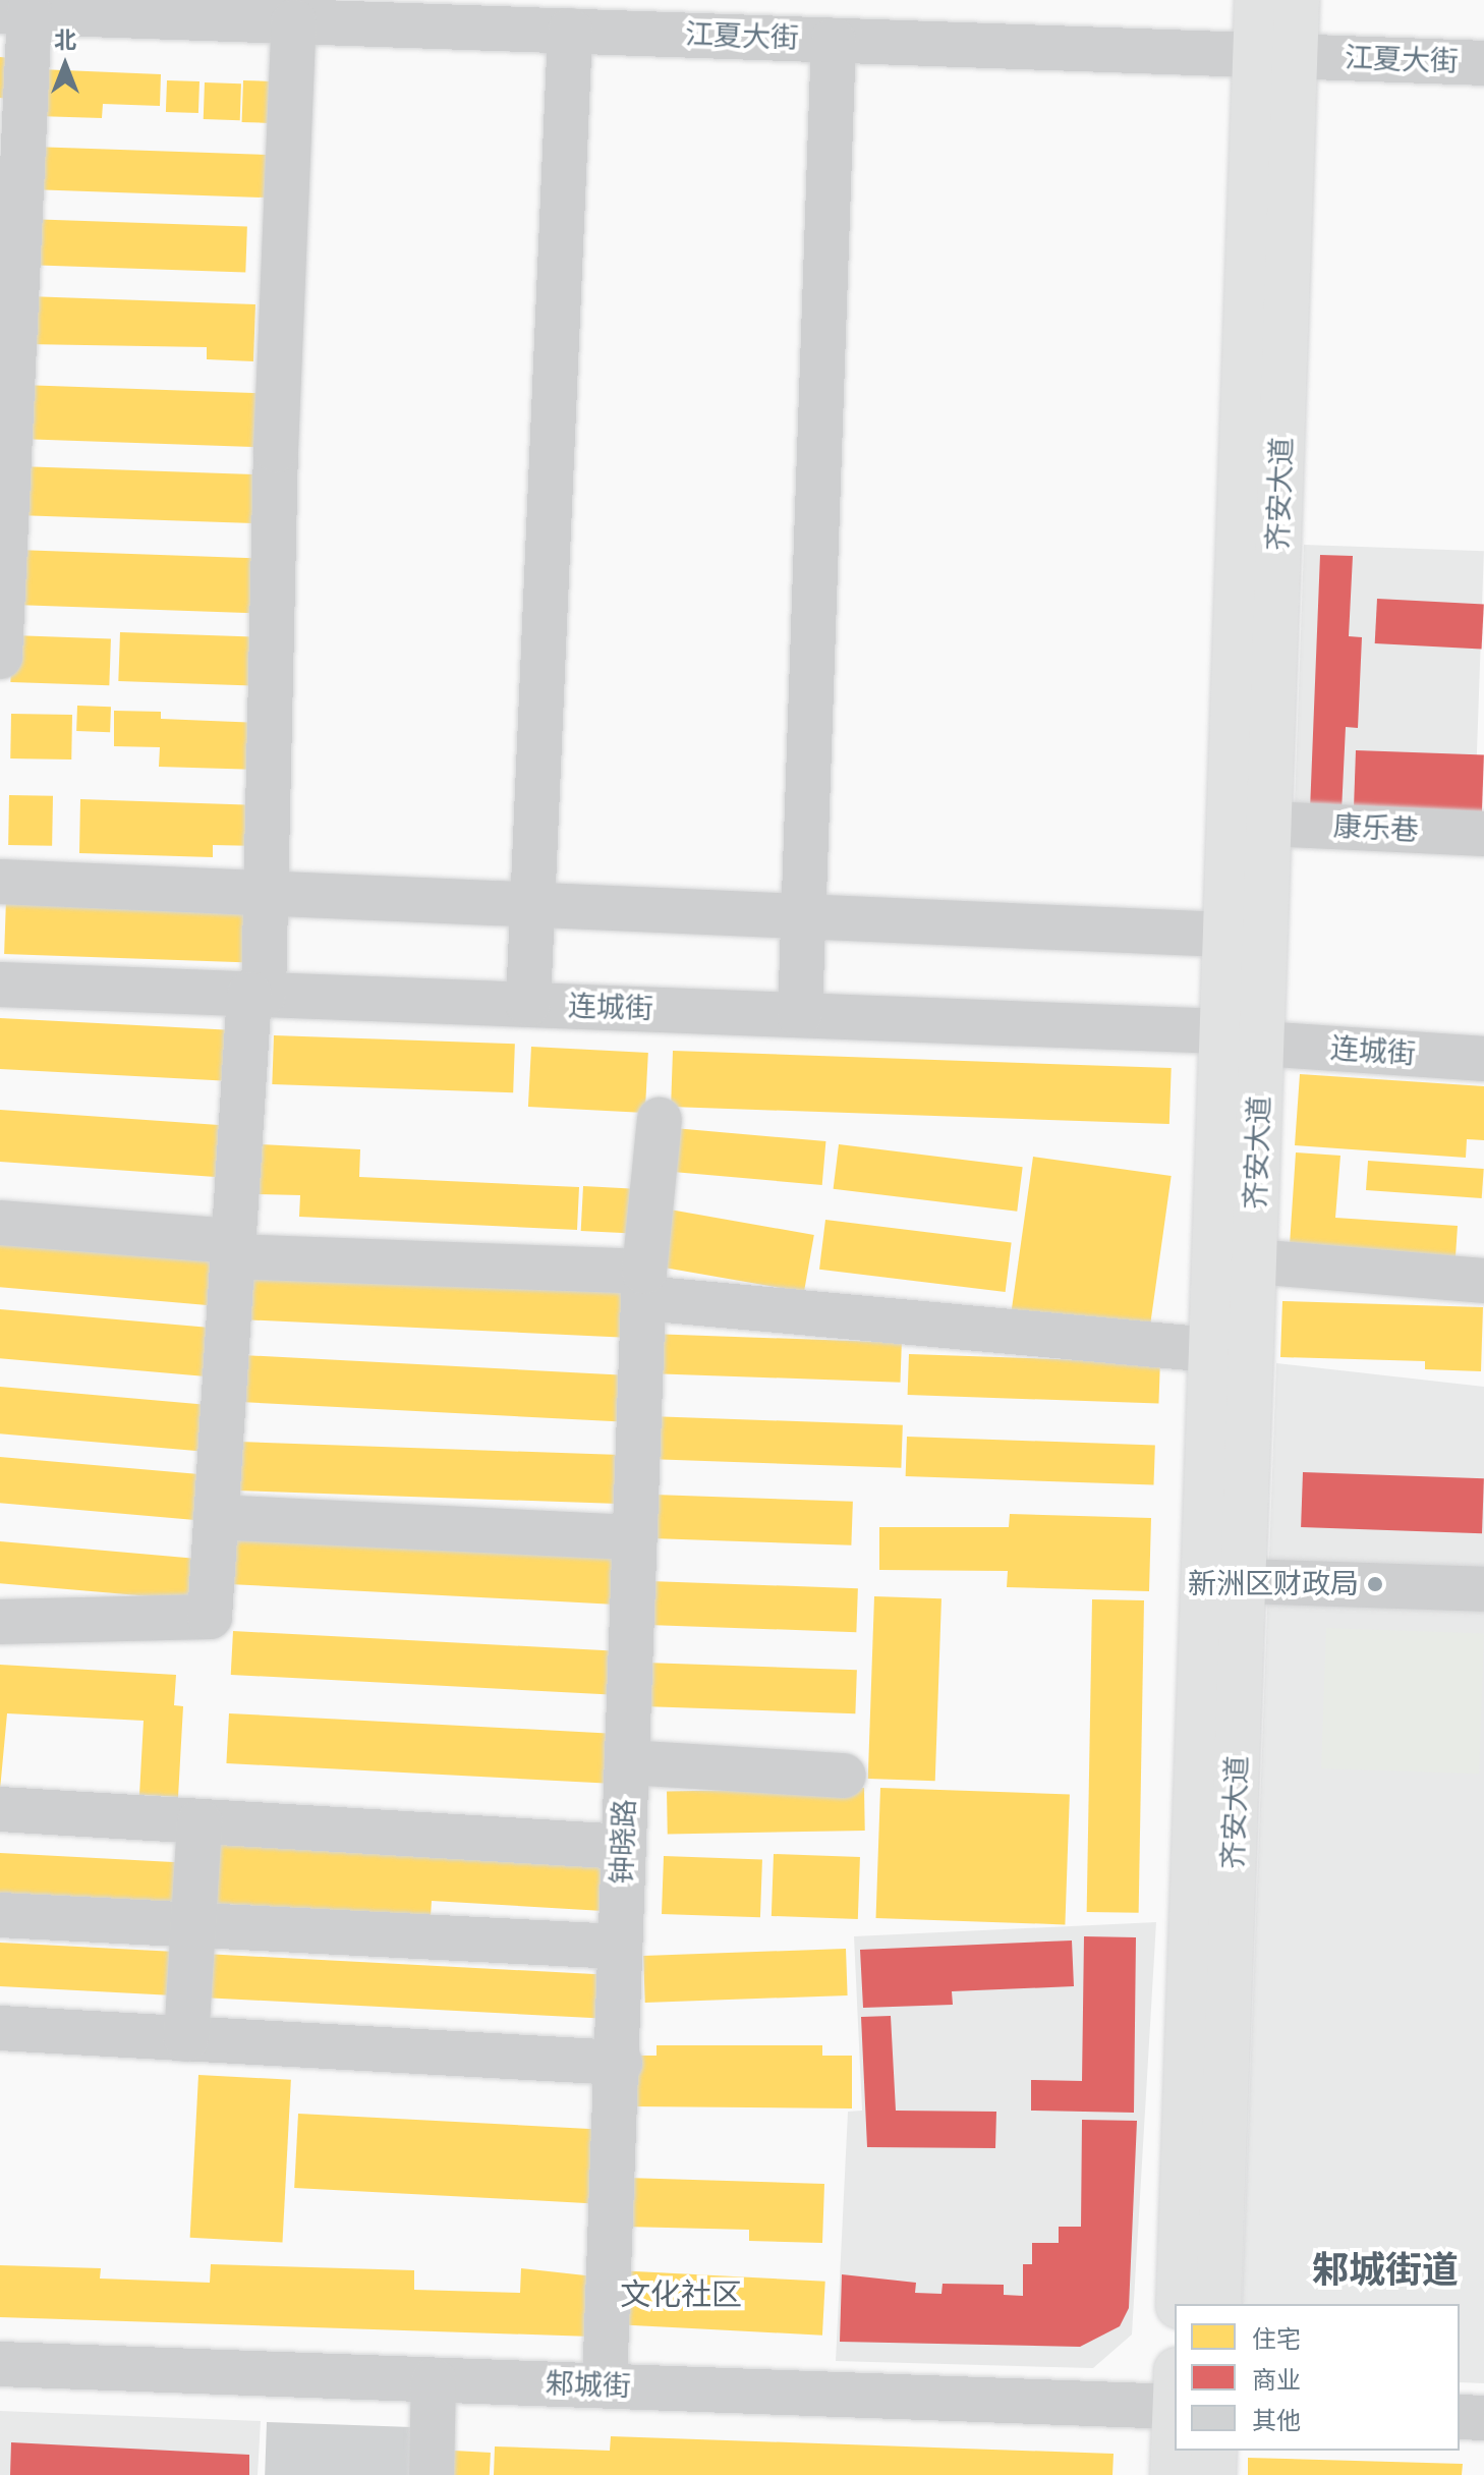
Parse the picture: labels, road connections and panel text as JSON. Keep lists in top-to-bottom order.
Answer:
{
  "streets": {
    "main road": ["齐安大道"],
    "street": [
      "江夏大街",
      "康乐巷",
      "连城街",
      "钟晓路",
      "邾城街"
    ]
  },
  "crossings": [
    ["江夏大街", "齐安大道"],
    ["齐安大道", "康乐巷"],
    ["齐安大道", "连城街"],
    ["钟晓路", "邾城街"]
  ],
  "districts": ["邾城街道", "文化社区"],
  "places": ["新洲区财政局"],
  "legend": ["住宅", "商业", "其他"],
  "north": "top"
}
